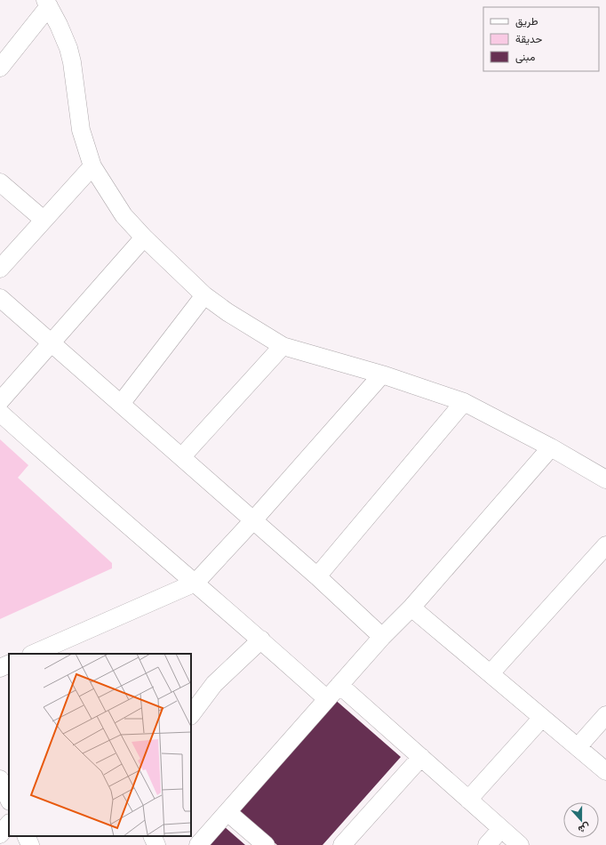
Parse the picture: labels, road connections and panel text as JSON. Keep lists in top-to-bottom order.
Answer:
{
  "legend": ["طريق", "حديقة", "مبنى"],
  "north": "bottom"
}
